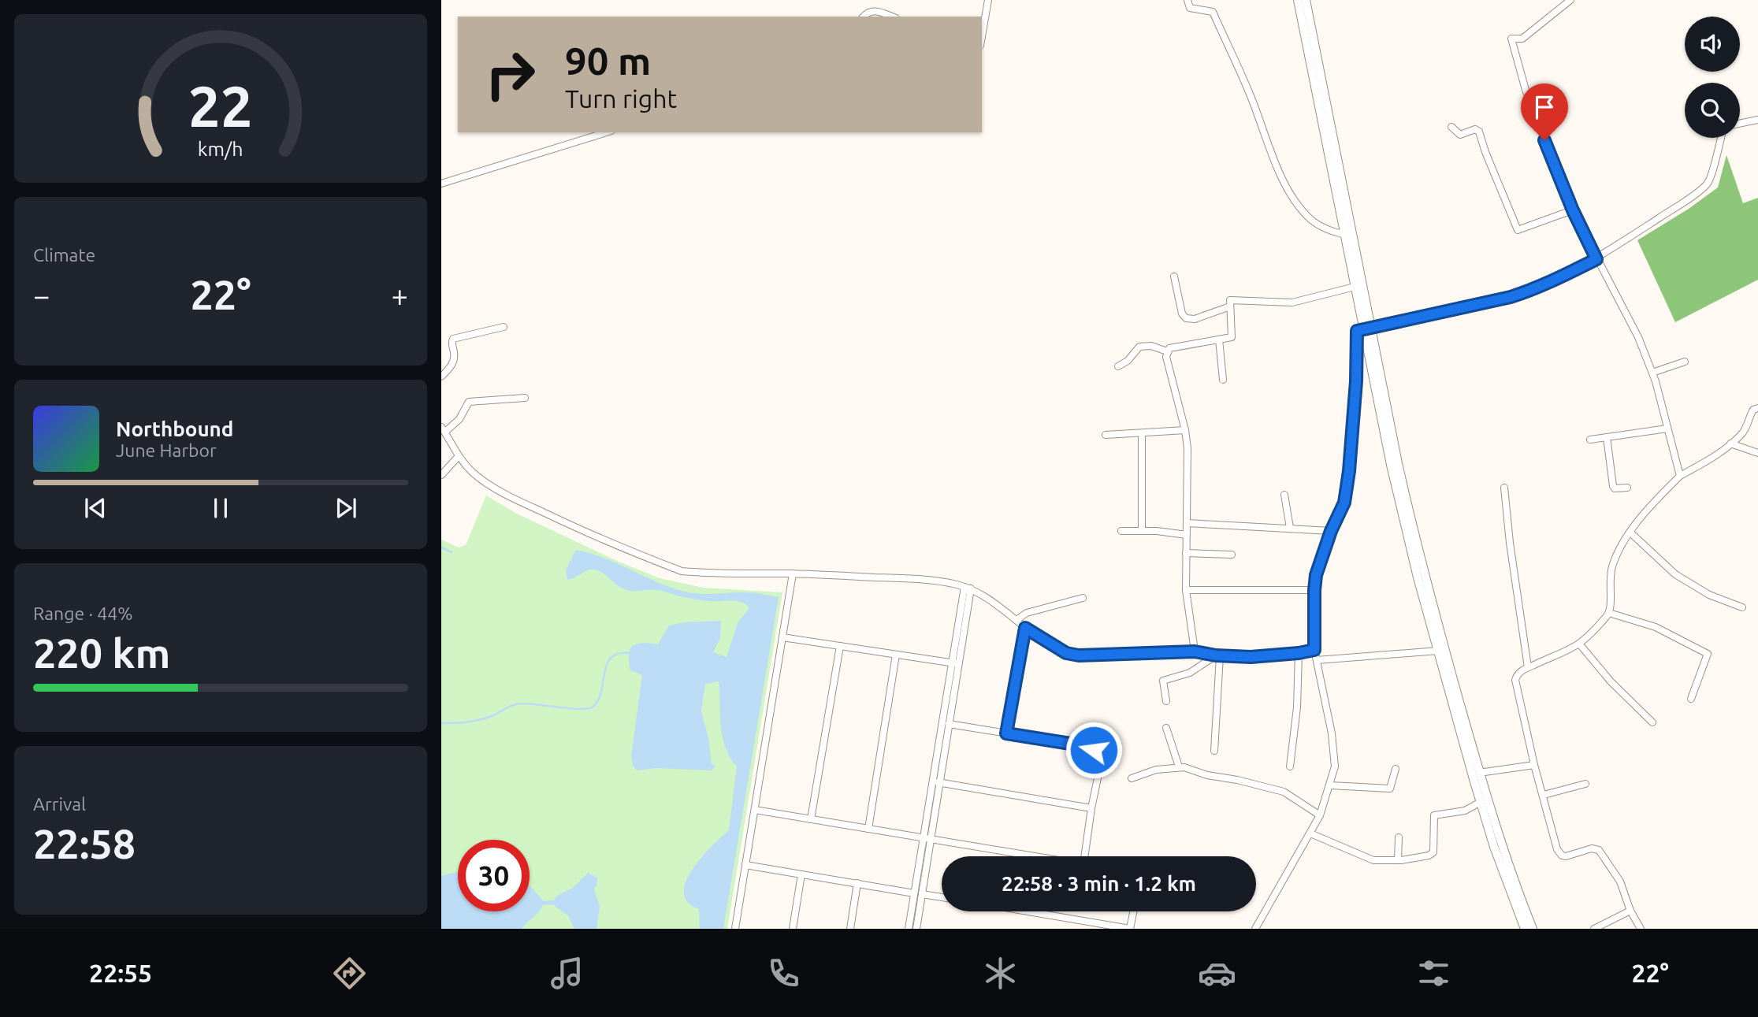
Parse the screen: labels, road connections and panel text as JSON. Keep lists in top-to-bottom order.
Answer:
{
  "page": {
    "turn": ["90 m", "Turn right"],
    "tile": [
      "Climate",
      ["Range · 44%", "220 km"],
      ["Arrival", "22:58"]
    ],
    "heat": ["−", "22°", "+"],
    "song": ["Northbound", "June Harbor"],
    "limit": "30",
    "trip": "22:58 · 3 min · 1.2 km",
    "tabs": ["22:55", "22°"],
    "gauge": ["22", "km/h"]
  }
}
